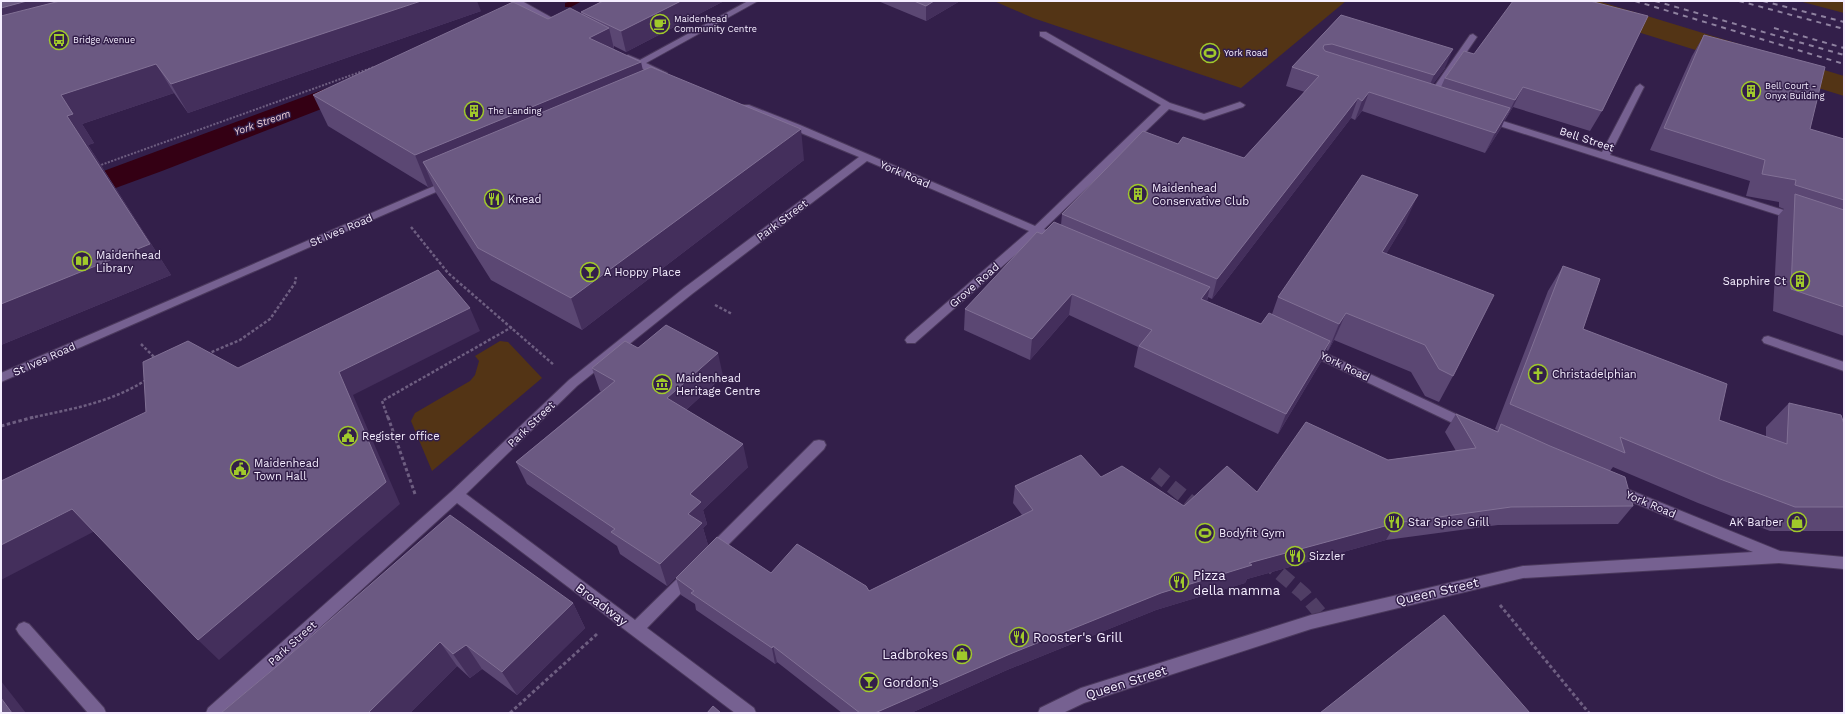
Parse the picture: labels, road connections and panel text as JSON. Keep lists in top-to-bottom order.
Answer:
{
  "streets": {
    "street": [
      "Bell Street",
      "York Road",
      "Park Street",
      "St Ives Road",
      "Grove Road",
      "Queen Street",
      "Broadway"
    ]
  },
  "crossings": [
    ["York Road", "Park Street"],
    ["York Road", "Grove Road"],
    ["York Road", "Queen Street"],
    ["Park Street", "Broadway"]
  ],
  "water": ["York Stream"],
  "places": {
    "cafe": ["Maidenhead Community Centre"],
    "bus stop": ["Bridge Avenue"],
    "sports": ["York Road", "Bodyfit Gym"],
    "building": [
      "Bell Court - Onyx Building",
      "The Landing",
      "Maidenhead Conservative Club",
      "Sapphire Ct"
    ],
    "restaurant": [
      "Knead",
      "Star Spice Grill",
      "Sizzler",
      "Pizza della mamma",
      "Rooster's Grill"
    ],
    "library": ["Maidenhead Library"],
    "bar": ["A Hoppy Place", "Gordon's"],
    "church": ["Christadelphian"],
    "museum": ["Maidenhead Heritage Centre"],
    "public building": ["Register office", "Maidenhead Town Hall"],
    "shop": ["AK Barber", "Ladbrokes"]
  }
}
